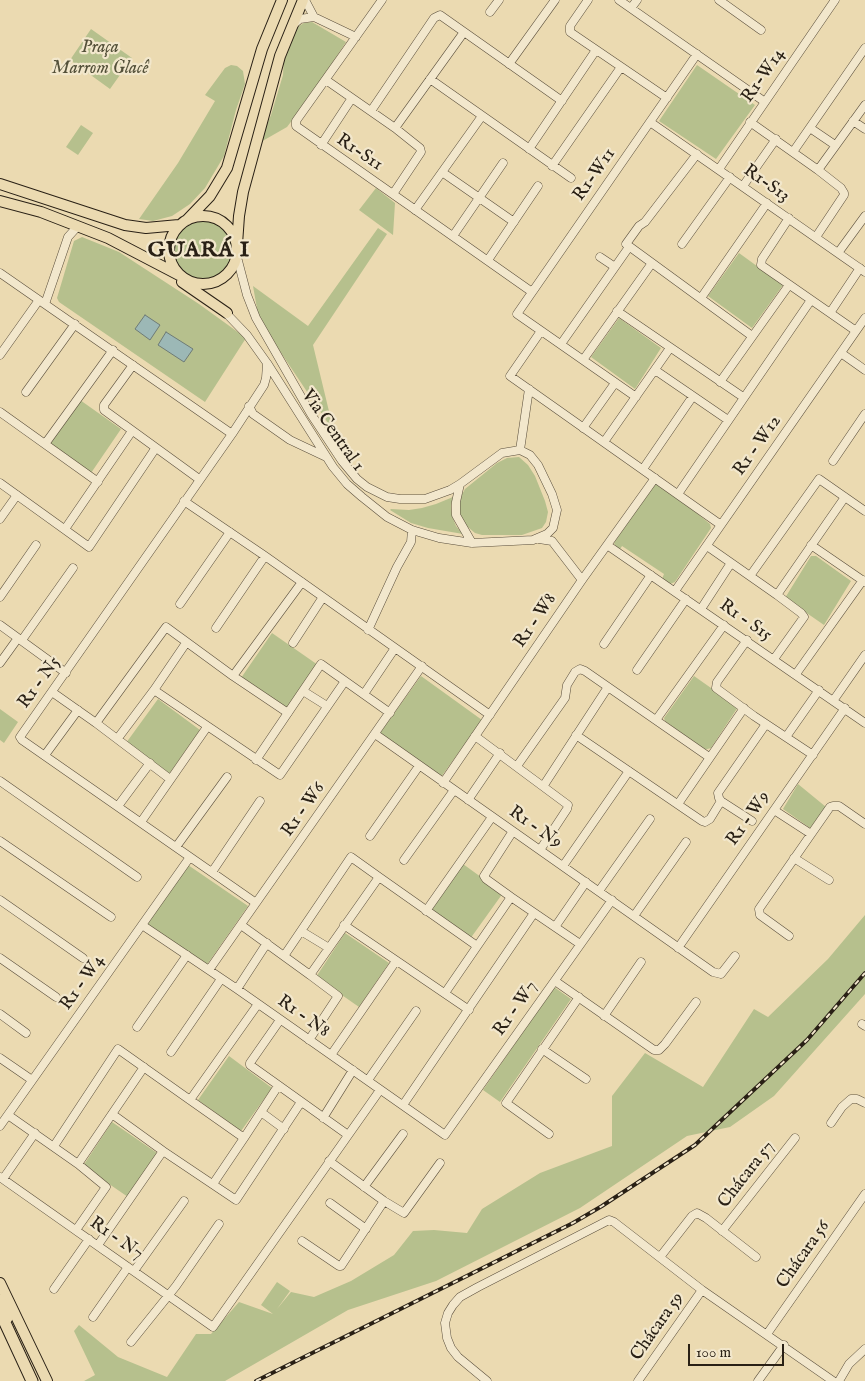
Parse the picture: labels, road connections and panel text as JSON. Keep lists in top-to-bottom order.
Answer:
{
  "streets": {
    "main road": ["Via Central 1"],
    "street": [
      "R1-W14",
      "R1-S11",
      "R1-W11",
      "R1-S13",
      "R1 - W12",
      "R1 - W8",
      "R1 - S15",
      "R1 - N5",
      "R1 - W6",
      "R1 - W9",
      "R1 - N9",
      "R1 - W4",
      "R1 - W7",
      "R1 - N8",
      "Chácara 57",
      "R1 - N7",
      "Chácara 56",
      "Chácara 59"
    ]
  },
  "crossings": [
    ["R1-W14", "R1-S13"],
    ["R1-S11", "R1-W11"],
    ["R1-W11", "R1-S13"],
    ["R1 - W12", "R1 - S15"],
    ["R1 - W8", "R1 - S15"],
    ["R1 - W8", "R1 - N9"],
    ["R1 - S15", "R1 - W9"],
    ["R1 - N5", "R1 - W6"],
    ["R1 - N5", "R1 - W4"],
    ["R1 - W6", "R1 - N9"],
    ["R1 - W6", "R1 - N8"],
    ["R1 - W9", "R1 - N9"],
    ["R1 - N9", "R1 - W7"],
    ["R1 - W4", "R1 - N8"],
    ["R1 - W7", "R1 - N8"]
  ],
  "districts": ["GUARÁ I"],
  "parks": ["Praça Marrom Glacê"],
  "scale_bar": "100 m"
}
